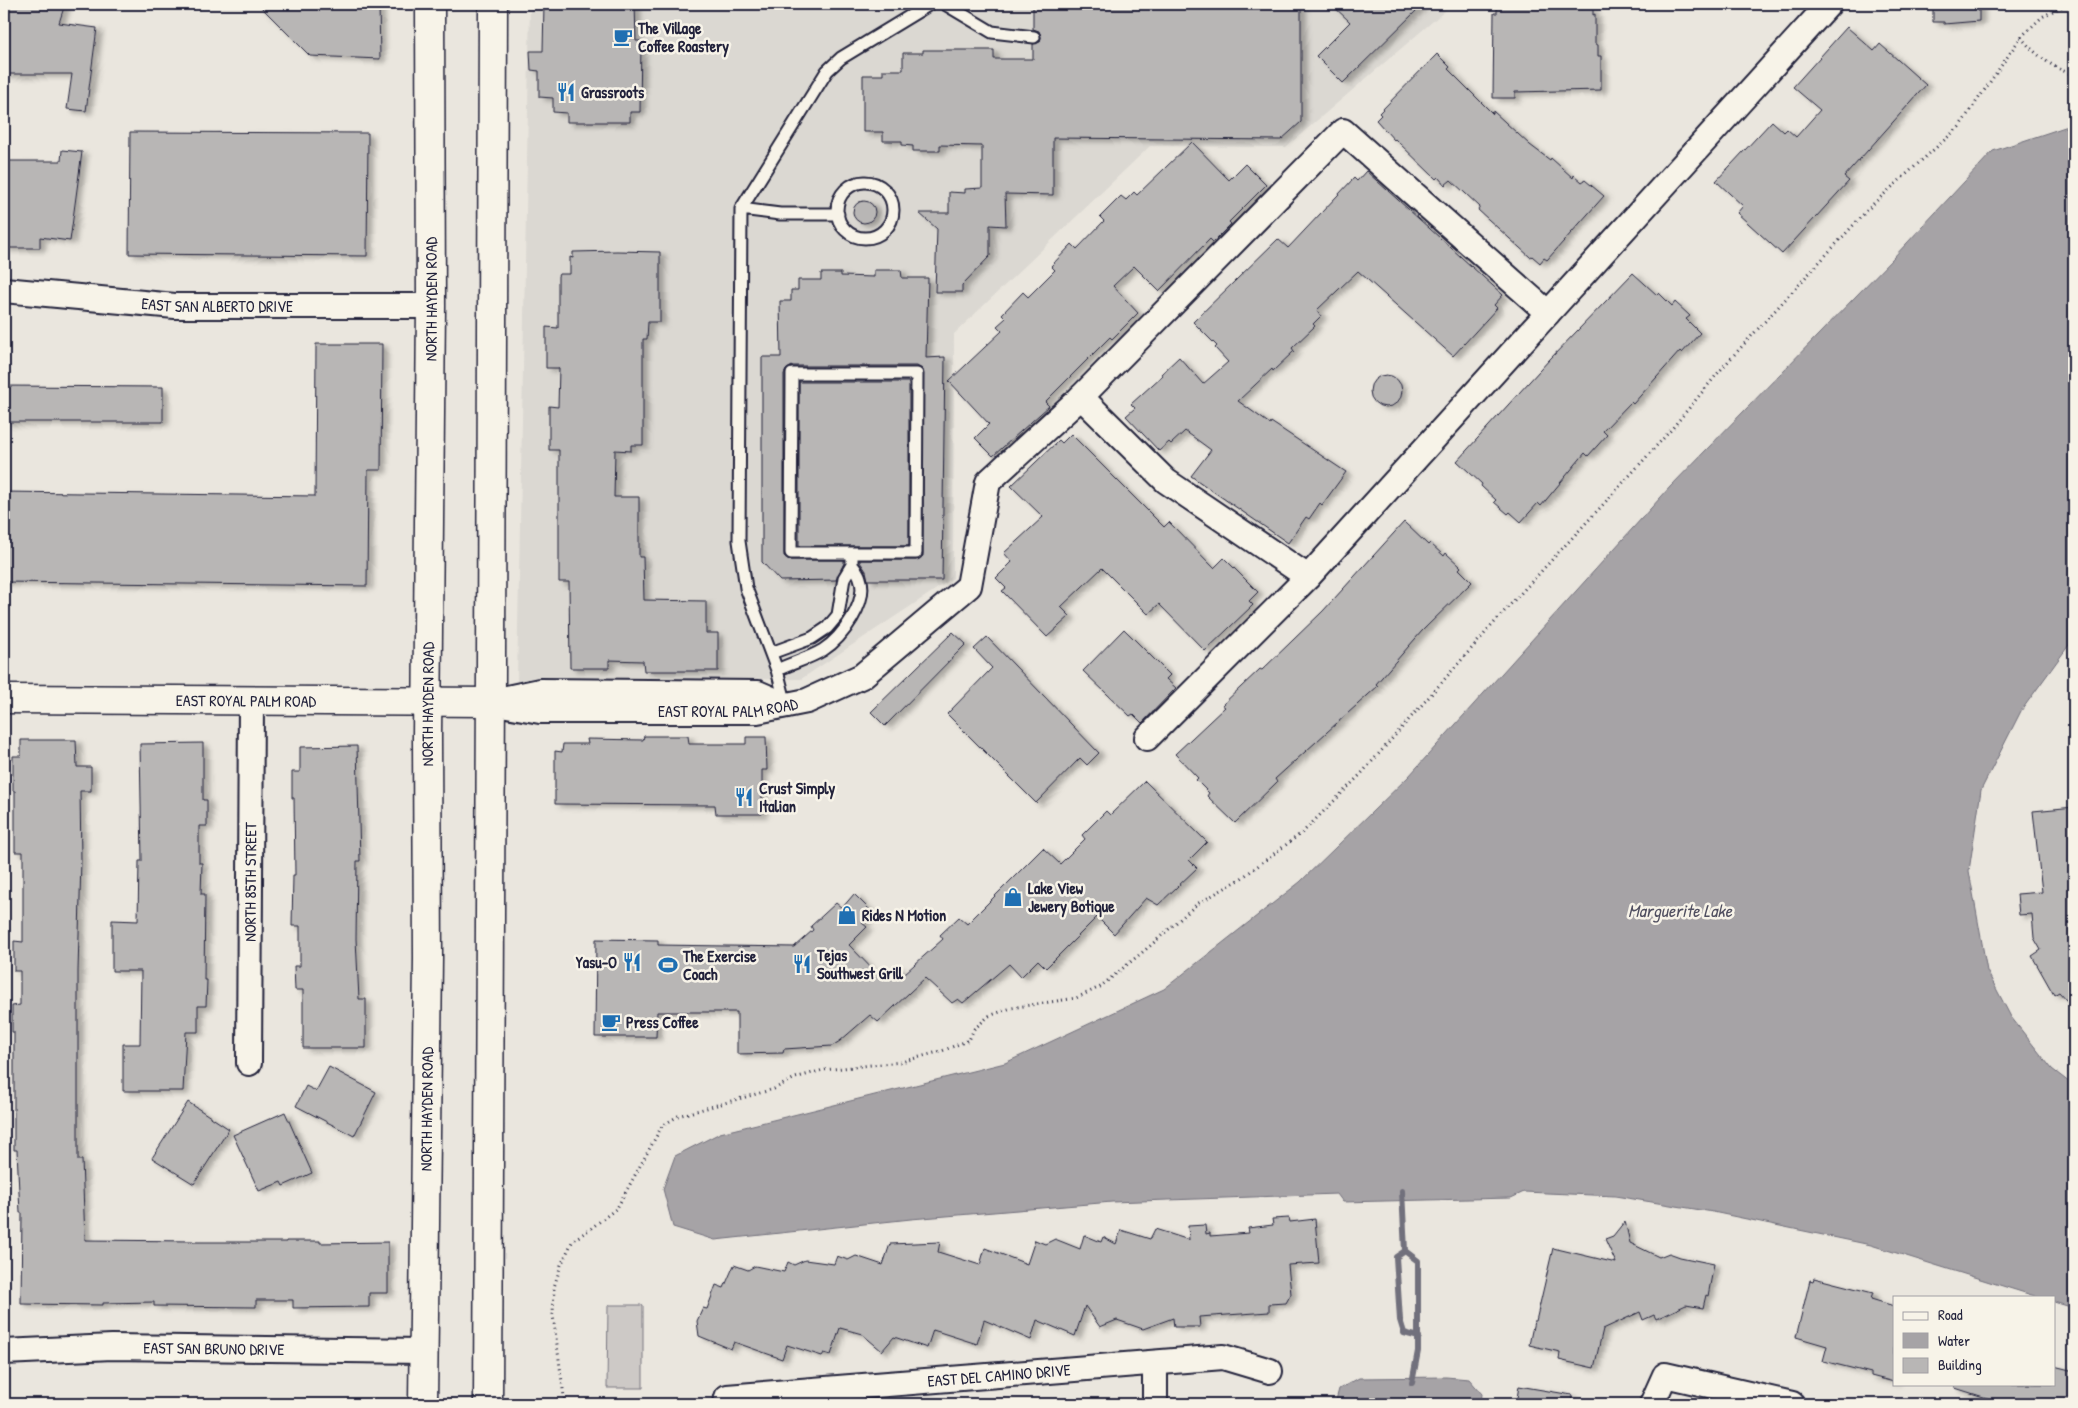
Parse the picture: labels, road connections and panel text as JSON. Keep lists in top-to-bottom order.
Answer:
{
  "streets": {
    "main road": ["NORTH HAYDEN ROAD", "EAST ROYAL PALM ROAD"],
    "street": [
      "EAST SAN ALBERTO DRIVE",
      "NORTH 85TH STREET",
      "EAST SAN BRUNO DRIVE",
      "EAST DEL CAMINO DRIVE"
    ]
  },
  "crossings": [
    ["NORTH HAYDEN ROAD", "EAST SAN ALBERTO DRIVE"],
    ["NORTH HAYDEN ROAD", "EAST ROYAL PALM ROAD"],
    ["NORTH HAYDEN ROAD", "EAST SAN BRUNO DRIVE"],
    ["EAST ROYAL PALM ROAD", "NORTH 85TH STREET"]
  ],
  "water": ["Marguerite Lake"],
  "places": {
    "cafe": ["The Village Coffee Roastery", "Press Coffee"],
    "restaurant": [
      "Grassroots",
      "Crust Simply Italian",
      "Yasu-O",
      "Tejas Southwest Grill"
    ],
    "shop": ["Lake View Jewery Botique", "Rides N Motion"],
    "sports": ["The Exercise Coach"]
  },
  "legend": ["Road", "Water", "Building"]
}
